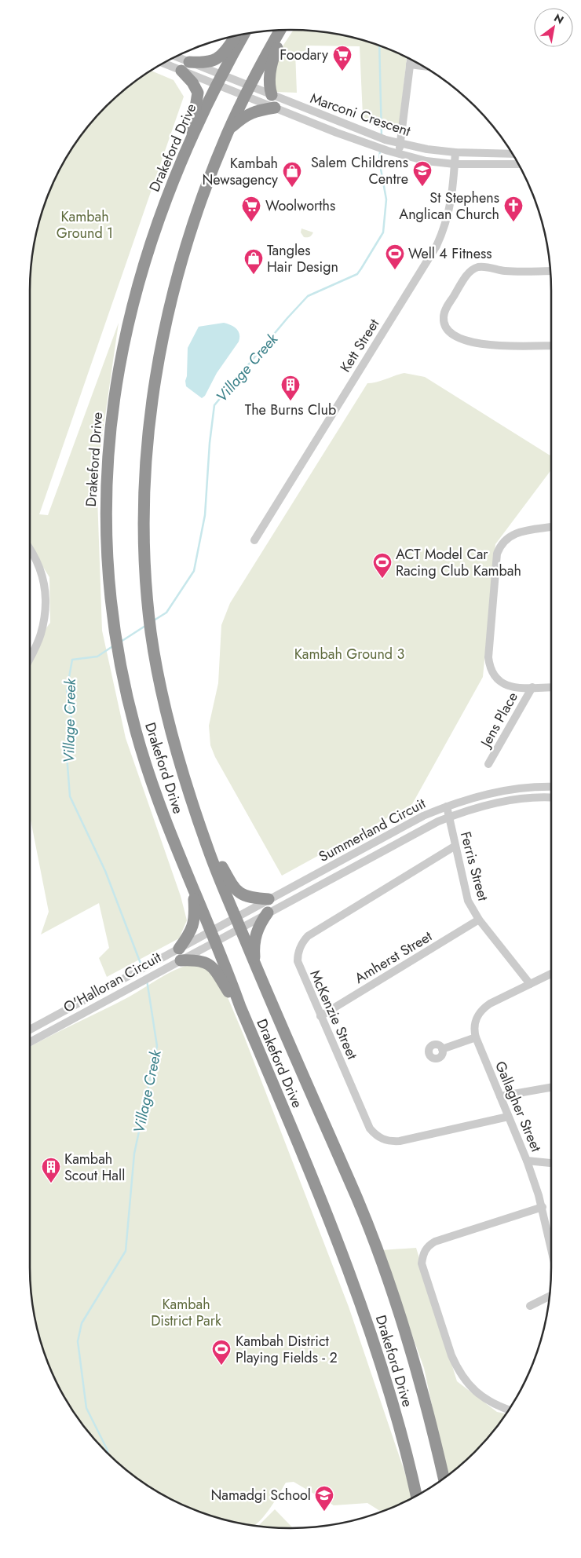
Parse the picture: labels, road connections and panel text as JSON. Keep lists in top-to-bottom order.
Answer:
{
  "streets": {
    "highway": ["Drakeford Drive"],
    "street": [
      "Marconi Crescent",
      "Kett Street",
      "Jens Place",
      "Summerland Circuit",
      "Ferris Street",
      "Amherst Street",
      "O'Halloran Circuit",
      "McKenzie Street",
      "Gallagher Street"
    ]
  },
  "crossings": [
    ["Marconi Crescent", "Drakeford Drive"],
    ["Marconi Crescent", "Kett Street"],
    ["Drakeford Drive", "Summerland Circuit"],
    ["Drakeford Drive", "O'Halloran Circuit"],
    ["Summerland Circuit", "Ferris Street"],
    ["Summerland Circuit", "O'Halloran Circuit"],
    ["Ferris Street", "Amherst Street"],
    ["Ferris Street", "McKenzie Street"],
    ["Ferris Street", "Gallagher Street"],
    ["Amherst Street", "McKenzie Street"],
    ["McKenzie Street", "Gallagher Street"]
  ],
  "water": ["Village Creek"],
  "parks": ["Kambah Ground 1", "Kambah Ground 3", "Kambah District Park"],
  "places": {
    "supermarket": ["Foodary", "Woolworths"],
    "school or university": ["Salem Childrens Centre", "Namadgi School"],
    "shop": ["Kambah Newsagency", "Tangles Hair Design"],
    "church": ["St Stephens Anglican Church"],
    "sports": ["Well 4 Fitness", "ACT Model Car Racing Club Kambah", "Kambah District Playing Fields - 2"],
    "building": ["The Burns Club", "Kambah Scout Hall"]
  },
  "north": "top right"
}
